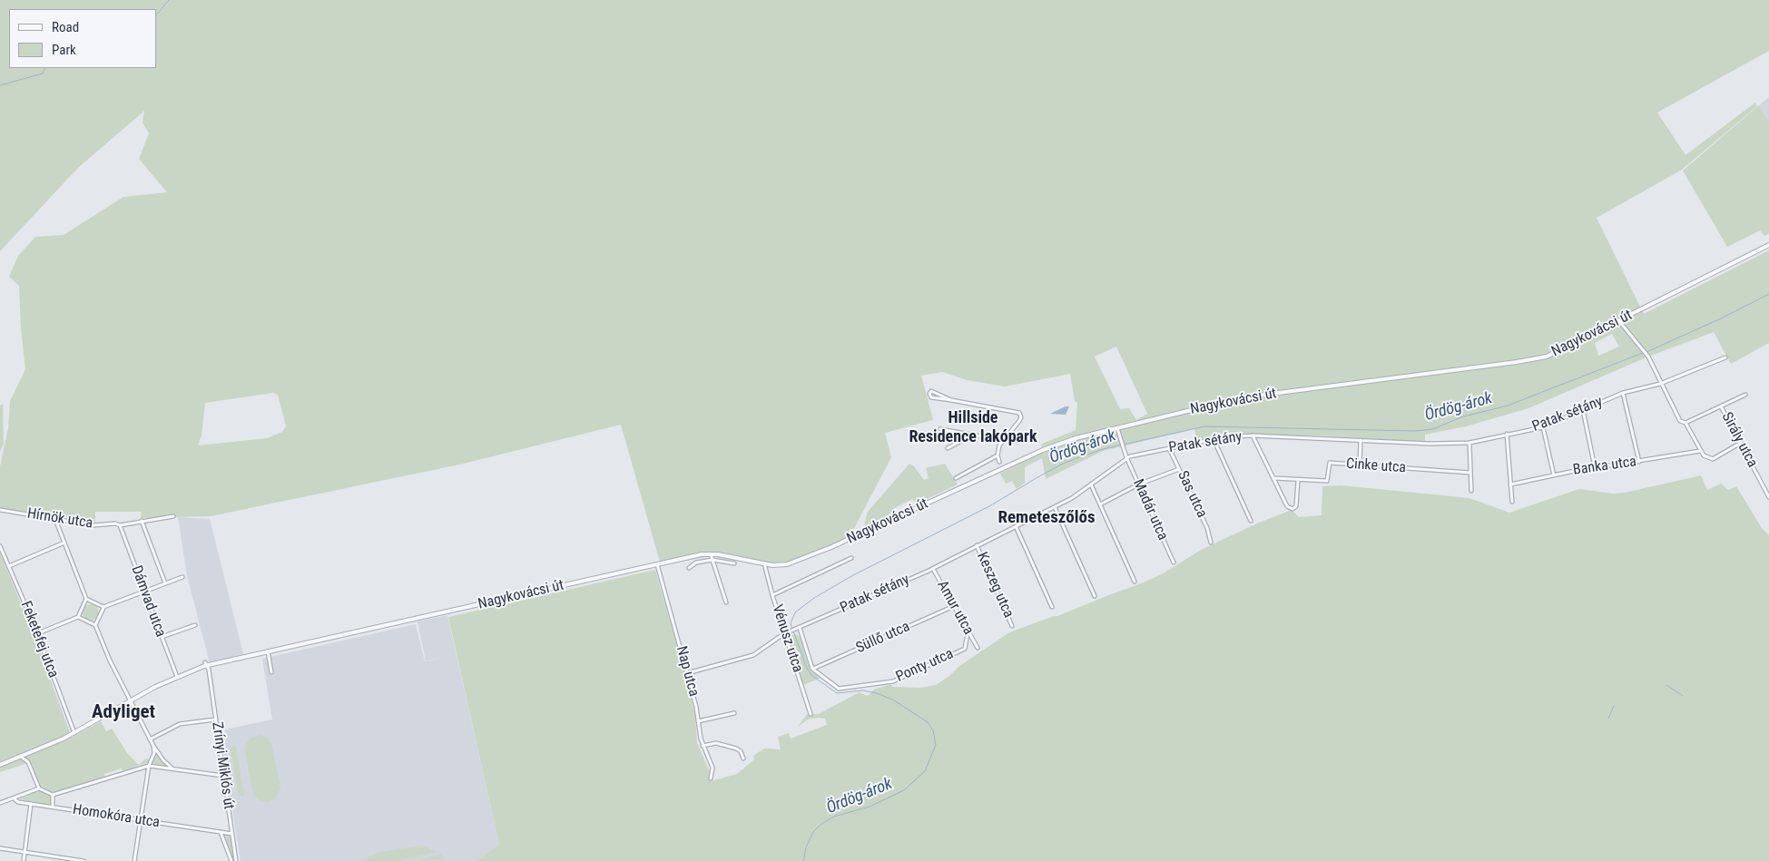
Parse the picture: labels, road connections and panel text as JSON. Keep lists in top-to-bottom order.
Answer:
{
  "streets": {
    "street": [
      "Nagykovácsi út",
      "Patak sétány",
      "Sirály utca",
      "Cinke utca",
      "Banka utca",
      "Sas utca",
      "Madár utca",
      "Hírnök utca",
      "Keszeg utca",
      "Dámvad utca",
      "Amur utca",
      "Süllő utca",
      "Vénusz utca",
      "Feketefej utca",
      "Ponty utca",
      "Nap utca",
      "Zrínyi Miklós út",
      "Homokóra utca"
    ]
  },
  "crossings": [
    ["Nagykovácsi út", "Madár utca"],
    ["Nagykovácsi út", "Dámvad utca"],
    ["Nagykovácsi út", "Vénusz utca"],
    ["Nagykovácsi út", "Feketefej utca"],
    ["Nagykovácsi út", "Nap utca"],
    ["Nagykovácsi út", "Zrínyi Miklós út"],
    ["Patak sétány", "Sas utca"],
    ["Patak sétány", "Madár utca"],
    ["Patak sétány", "Keszeg utca"],
    ["Patak sétány", "Amur utca"],
    ["Patak sétány", "Vénusz utca"],
    ["Patak sétány", "Nap utca"],
    ["Hírnök utca", "Dámvad utca"],
    ["Amur utca", "Süllő utca"],
    ["Amur utca", "Ponty utca"],
    ["Süllő utca", "Ponty utca"],
    ["Zrínyi Miklós út", "Homokóra utca"]
  ],
  "districts": ["Hillside Residence lakópark", "Remeteszőlős", "Adyliget"],
  "water": ["Ördög-árok"],
  "legend": ["Road", "Park"]
}
